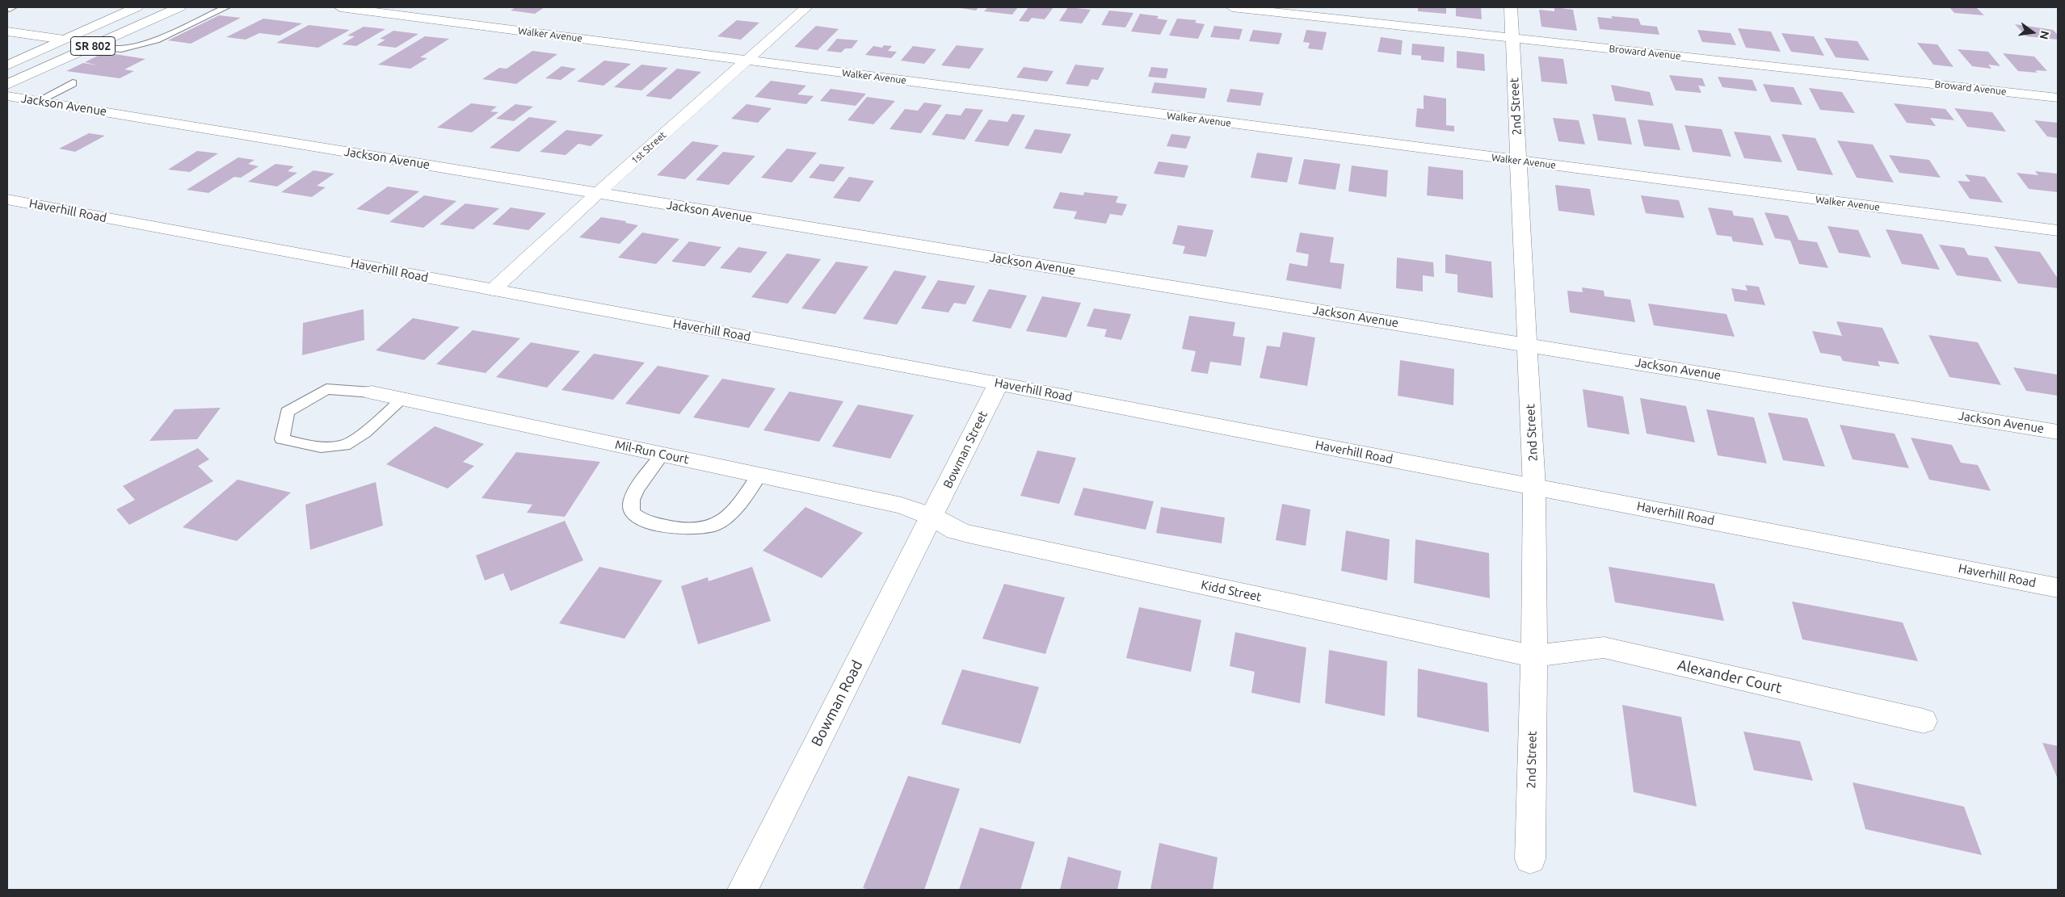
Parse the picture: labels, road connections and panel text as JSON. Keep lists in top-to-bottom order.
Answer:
{
  "streets": {
    "street": [
      "Walker Avenue",
      "SR 802",
      "Broward Avenue",
      "Jackson Avenue",
      "2nd Street",
      "1st Street",
      "Haverhill Road",
      "Bowman Street",
      "Mil-Run Court",
      "Kidd Street",
      "Alexander Court",
      "Bowman Road"
    ]
  },
  "crossings": [
    ["Walker Avenue", "2nd Street"],
    ["Walker Avenue", "1st Street"],
    ["Broward Avenue", "2nd Street"],
    ["Jackson Avenue", "2nd Street"],
    ["Jackson Avenue", "1st Street"],
    ["2nd Street", "Haverhill Road"],
    ["2nd Street", "Kidd Street"],
    ["2nd Street", "Alexander Court"],
    ["1st Street", "Haverhill Road"],
    ["Haverhill Road", "Bowman Street"],
    ["Bowman Street", "Mil-Run Court"],
    ["Bowman Street", "Kidd Street"],
    ["Bowman Street", "Bowman Road"],
    ["Mil-Run Court", "Kidd Street"],
    ["Mil-Run Court", "Bowman Road"],
    ["Kidd Street", "Alexander Court"],
    ["Kidd Street", "Bowman Road"]
  ],
  "north": "right"
}
